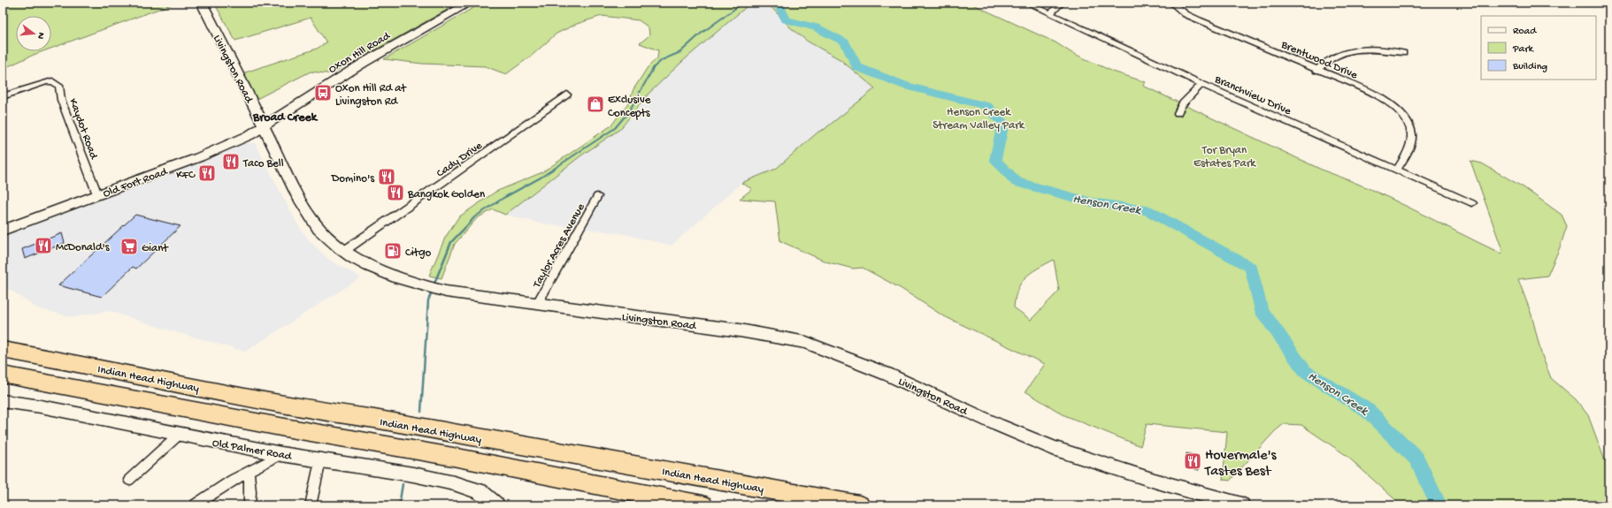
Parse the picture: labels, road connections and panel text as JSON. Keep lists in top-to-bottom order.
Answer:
{
  "streets": {
    "highway": ["Indian Head Highway"],
    "main road": [
      "Oxon Hill Road",
      "Livingston Road",
      "Old Fort Road",
      "Old Palmer Road"
    ],
    "street": [
      "Brentwood Drive",
      "Branchview Drive",
      "Kaydot Road",
      "Cady Drive",
      "Taylor Acres Avenue"
    ]
  },
  "crossings": [
    ["Oxon Hill Road", "Livingston Road"],
    ["Oxon Hill Road", "Old Fort Road"],
    ["Brentwood Drive", "Branchview Drive"],
    ["Livingston Road", "Cady Drive"],
    ["Livingston Road", "Old Fort Road"],
    ["Livingston Road", "Taylor Acres Avenue"],
    ["Kaydot Road", "Old Fort Road"]
  ],
  "districts": ["Broad Creek"],
  "water": ["Henson Creek"],
  "parks": ["Henson Creek Stream Valley Park", "Tor Bryan Estates Park"],
  "places": {
    "bus stop": ["Oxon Hill Rd at Livingston Rd"],
    "shop": ["Exclusive Concepts"],
    "restaurant": [
      "Taco Bell",
      "KFC",
      "Domino's",
      "Bangkok Golden",
      "McDonald's",
      "Hovermale's Tastes Best"
    ],
    "supermarket": ["Giant"],
    "fuel station": ["Citgo"]
  },
  "legend": ["Road", "Park", "Building"],
  "north": "right"
}
